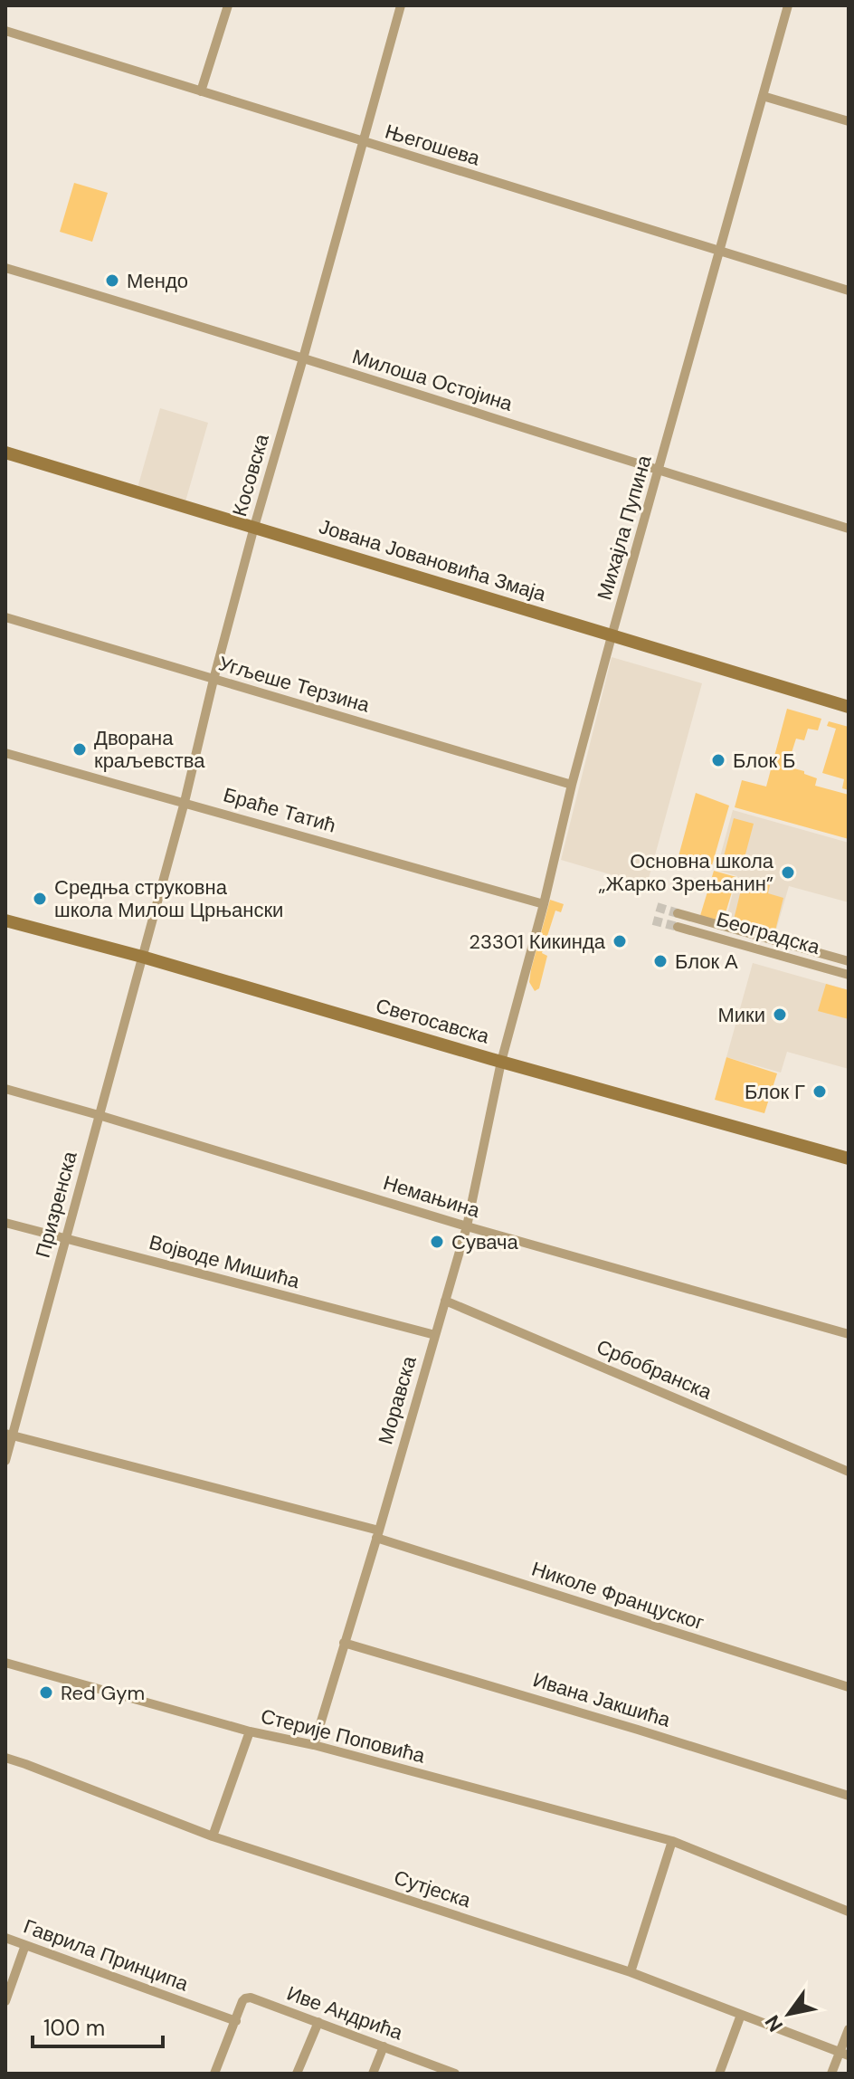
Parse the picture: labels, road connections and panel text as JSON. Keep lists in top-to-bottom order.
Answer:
{
  "streets": {
    "main road": ["Јована Јовановића Змаја", "Светосавска"],
    "street": [
      "Његошева",
      "Милоша Остојина",
      "Косовска",
      "Михајла Пупина",
      "Угљеше Терзина",
      "Браће Татић",
      "Београдска",
      "Немањина",
      "Призренска",
      "Војводе Мишића",
      "Србобранска",
      "Моравска",
      "Николе Француског",
      "Ивана Јакшића",
      "Стерије Поповића",
      "Сутјеска",
      "Гаврила Принципа",
      "Иве Андрића"
    ]
  },
  "crossings": [
    ["Његошева", "Косовска"],
    ["Његошева", "Михајла Пупина"],
    ["Милоша Остојина", "Косовска"],
    ["Милоша Остојина", "Михајла Пупина"],
    ["Косовска", "Јована Јовановића Змаја"],
    ["Косовска", "Угљеше Терзина"],
    ["Косовска", "Браће Татић"],
    ["Косовска", "Светосавска"],
    ["Косовска", "Призренска"],
    ["Михајла Пупина", "Јована Јовановића Змаја"],
    ["Михајла Пупина", "Угљеше Терзина"],
    ["Михајла Пупина", "Браће Татић"],
    ["Михајла Пупина", "Светосавска"],
    ["Михајла Пупина", "Моравска"],
    ["Светосавска", "Призренска"],
    ["Светосавска", "Моравска"],
    ["Немањина", "Призренска"],
    ["Немањина", "Моравска"],
    ["Призренска", "Војводе Мишића"],
    ["Призренска", "Николе Француског"],
    ["Војводе Мишића", "Моравска"],
    ["Србобранска", "Моравска"],
    ["Моравска", "Николе Француског"],
    ["Моравска", "Ивана Јакшића"],
    ["Моравска", "Стерије Поповића"],
    ["Гаврила Принципа", "Иве Андрића"]
  ],
  "places": [
    "Мендо",
    "Дворана краљевства",
    "Блок Б",
    "Основна школа „Жарко Зрењанин”",
    "Средња струковна школа Милош Црњански",
    "23301 Кикинда",
    "Блок А",
    "Мики",
    "Блок Г",
    "Сувача",
    "Red Gym"
  ],
  "scale_bar": "100 m",
  "north": "bottom left"
}
